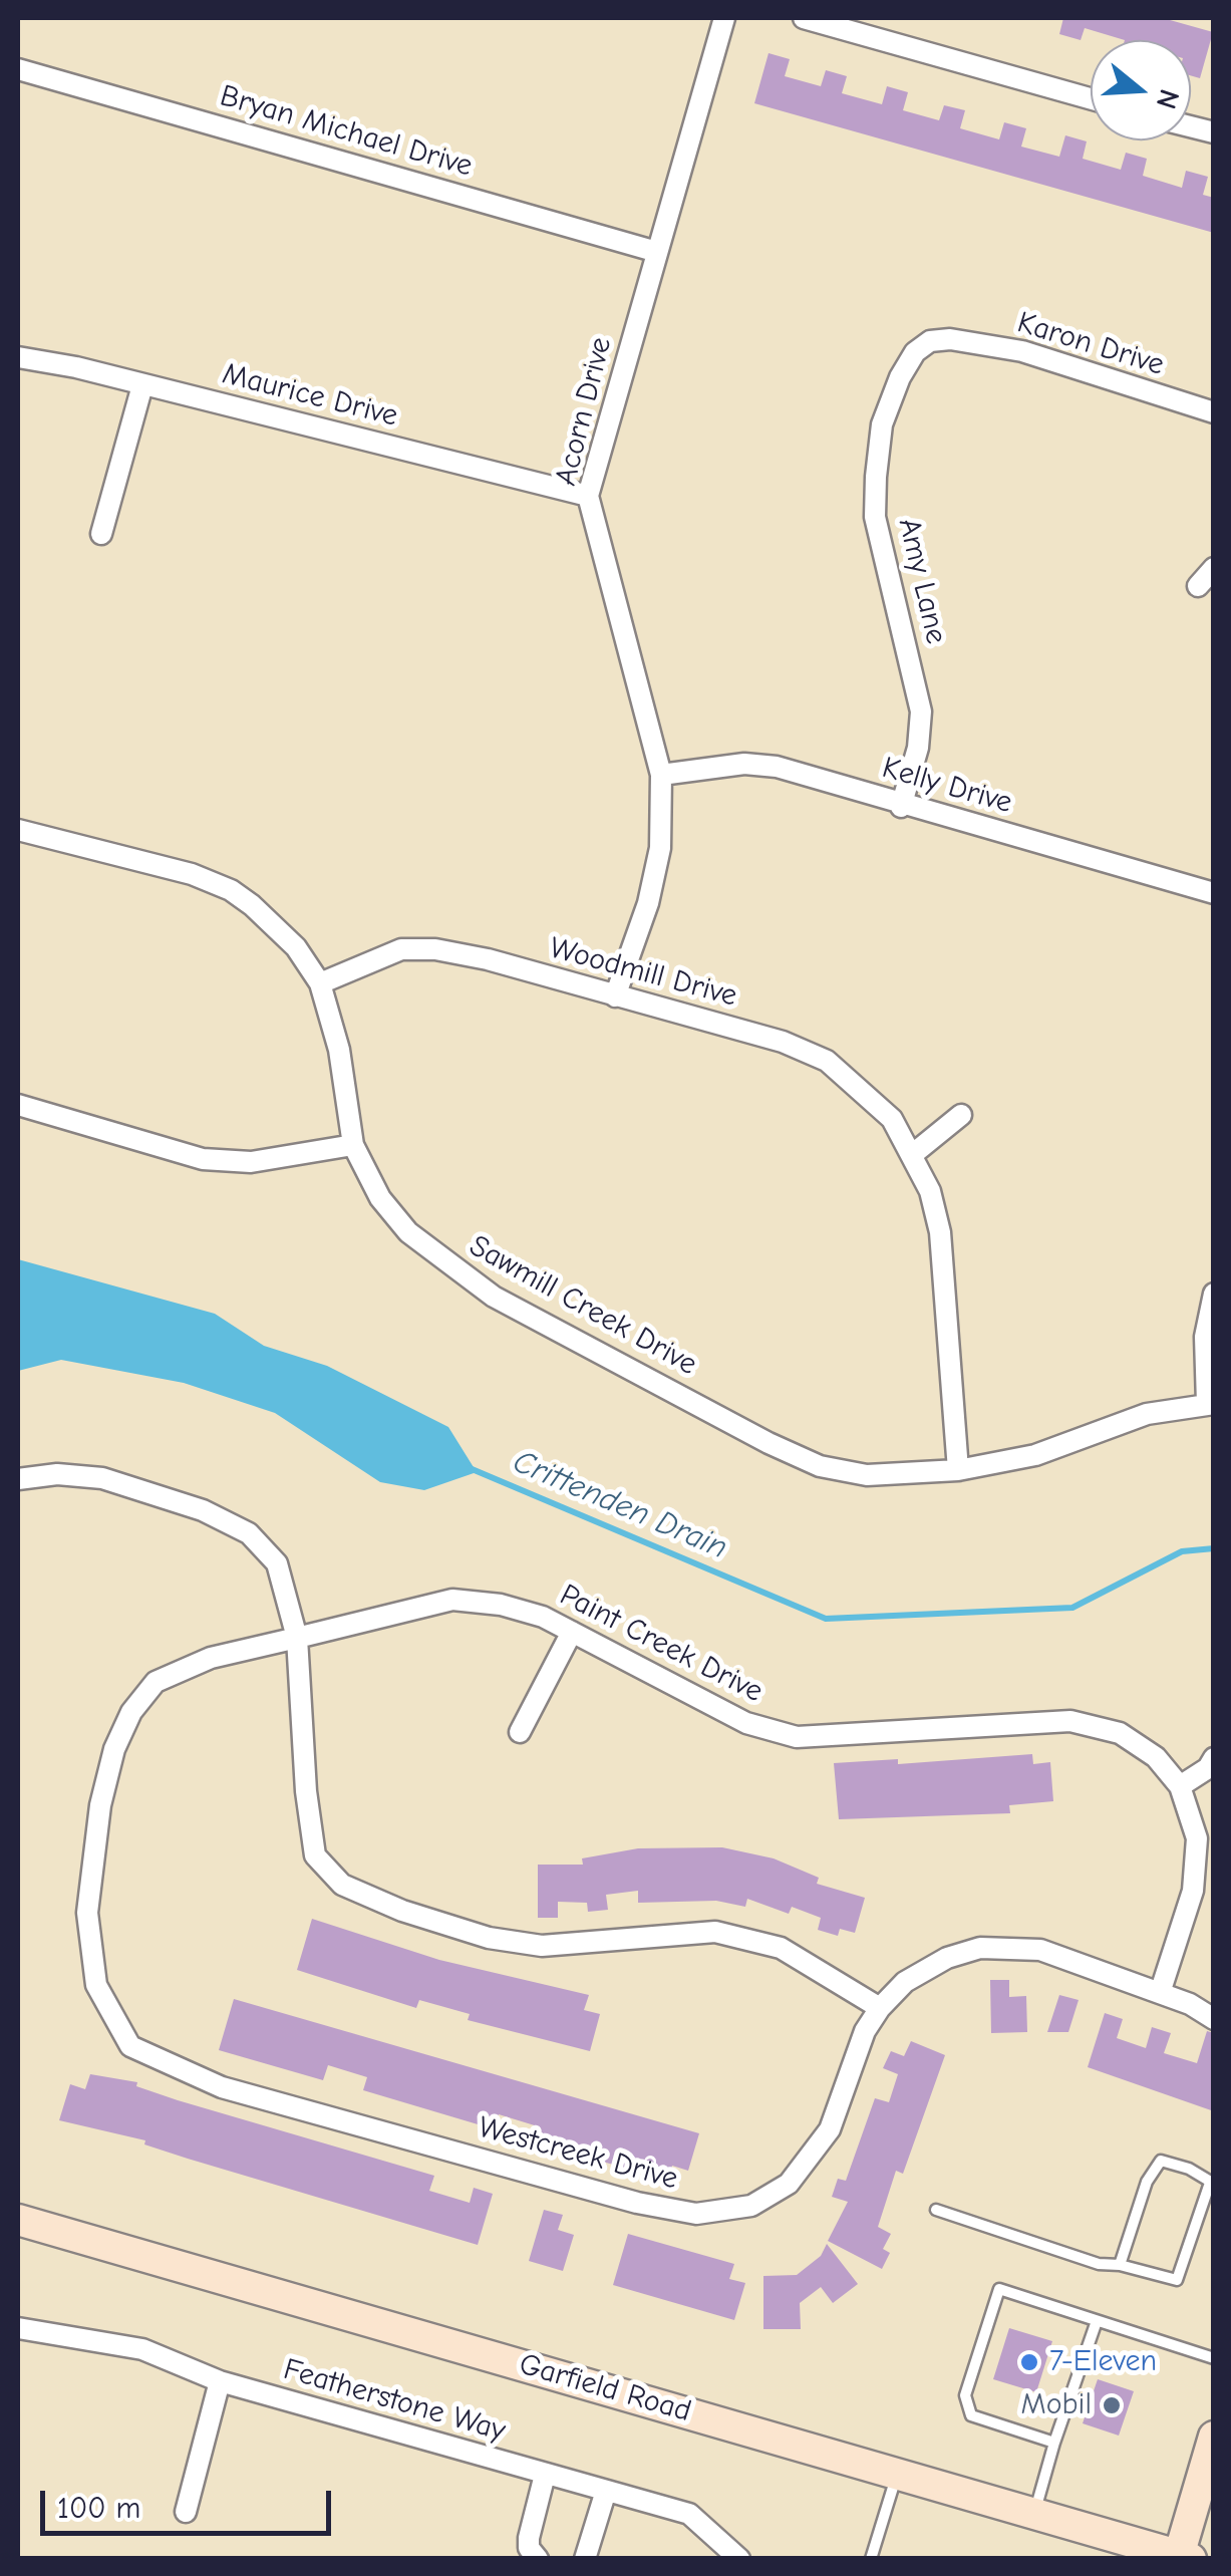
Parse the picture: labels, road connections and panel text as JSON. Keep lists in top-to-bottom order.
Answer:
{
  "streets": {
    "street": [
      "Bryan Michael Drive",
      "Karon Drive",
      "Maurice Drive",
      "Acorn Drive",
      "Amy Lane",
      "Kelly Drive",
      "Woodmill Drive",
      "Sawmill Creek Drive",
      "Paint Creek Drive",
      "Westcreek Drive",
      "Garfield Road",
      "Featherstone Way"
    ]
  },
  "crossings": [
    ["Bryan Michael Drive", "Acorn Drive"],
    ["Karon Drive", "Amy Lane"],
    ["Maurice Drive", "Acorn Drive"],
    ["Acorn Drive", "Kelly Drive"],
    ["Acorn Drive", "Woodmill Drive"],
    ["Amy Lane", "Kelly Drive"],
    ["Woodmill Drive", "Sawmill Creek Drive"],
    ["Paint Creek Drive", "Westcreek Drive"]
  ],
  "water": ["Crittenden Drain"],
  "places": ["7-Eleven", "Mobil"],
  "scale_bar": "100 m",
  "north": "right"
}
